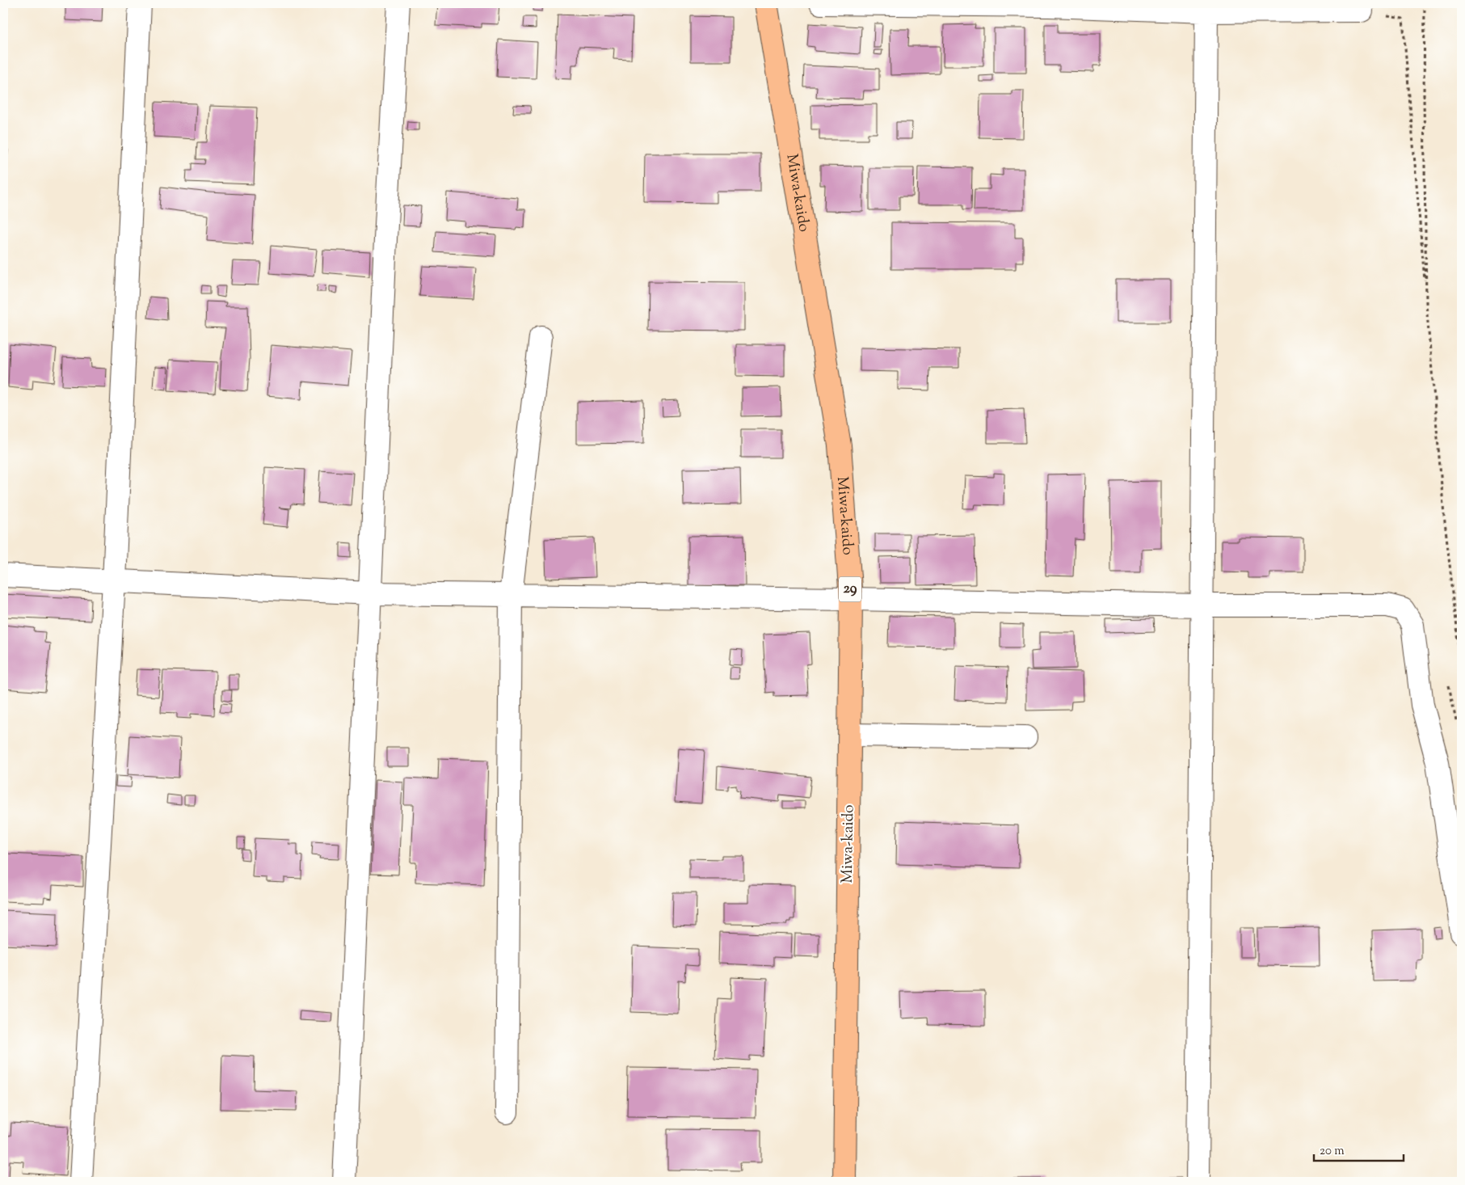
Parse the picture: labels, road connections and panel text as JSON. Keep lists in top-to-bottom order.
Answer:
{
  "streets": {
    "main road": ["Miwa-kaido", "29"]
  },
  "scale_bar": "20 m"
}
